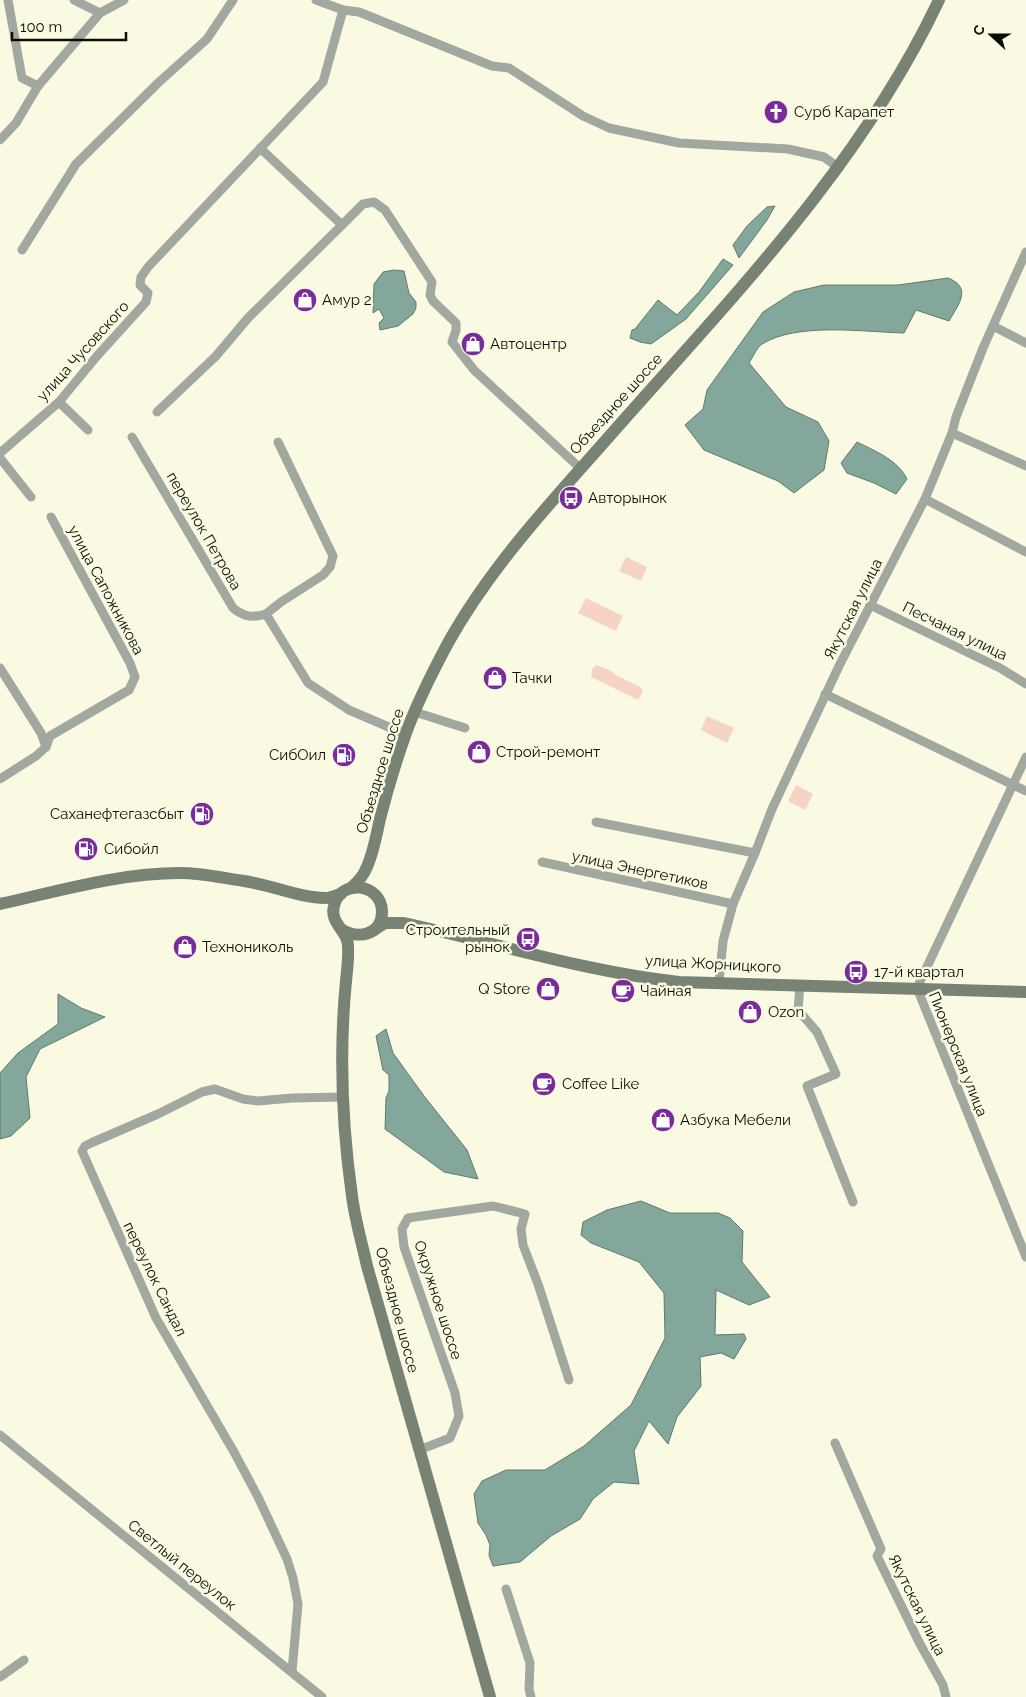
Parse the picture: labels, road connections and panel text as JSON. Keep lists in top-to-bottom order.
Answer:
{
  "streets": {
    "main road": ["Объездное шоссе", "улица Жорницкого"],
    "street": [
      "улица Чусовского",
      "переулок Петрова",
      "улица Сапожникова",
      "Якутская улица",
      "Песчаная улица",
      "улица Энергетиков",
      "Пионерская улица",
      "переулок Сандал",
      "Окружное шоссе",
      "Светлый переулок"
    ]
  },
  "crossings": [
    ["Объездное шоссе", "улица Жорницкого"],
    ["Объездное шоссе", "переулок Сандал"],
    ["Объездное шоссе", "Окружное шоссе"],
    ["Якутская улица", "Песчаная улица"],
    ["Якутская улица", "улица Энергетиков"],
    ["Якутская улица", "улица Жорницкого"],
    ["улица Жорницкого", "Пионерская улица"],
    ["переулок Сандал", "Светлый переулок"]
  ],
  "places": {
    "church": ["Сурб Карапет"],
    "shop": [
      "Амур 2",
      "Автоцентр",
      "Тачки",
      "Строй-ремонт",
      "Технониколь",
      "Q Store",
      "Ozon",
      "Азбука Мебели"
    ],
    "bus stop": ["Авторынок", "Строительный рынок", "17-й квартал"],
    "fuel station": ["СибОил", "Саханефтегазсбыт", "Сибойл"],
    "cafe": ["Чайная", "Coffee Like"]
  },
  "scale_bar": "100 m",
  "north": "left"
}
